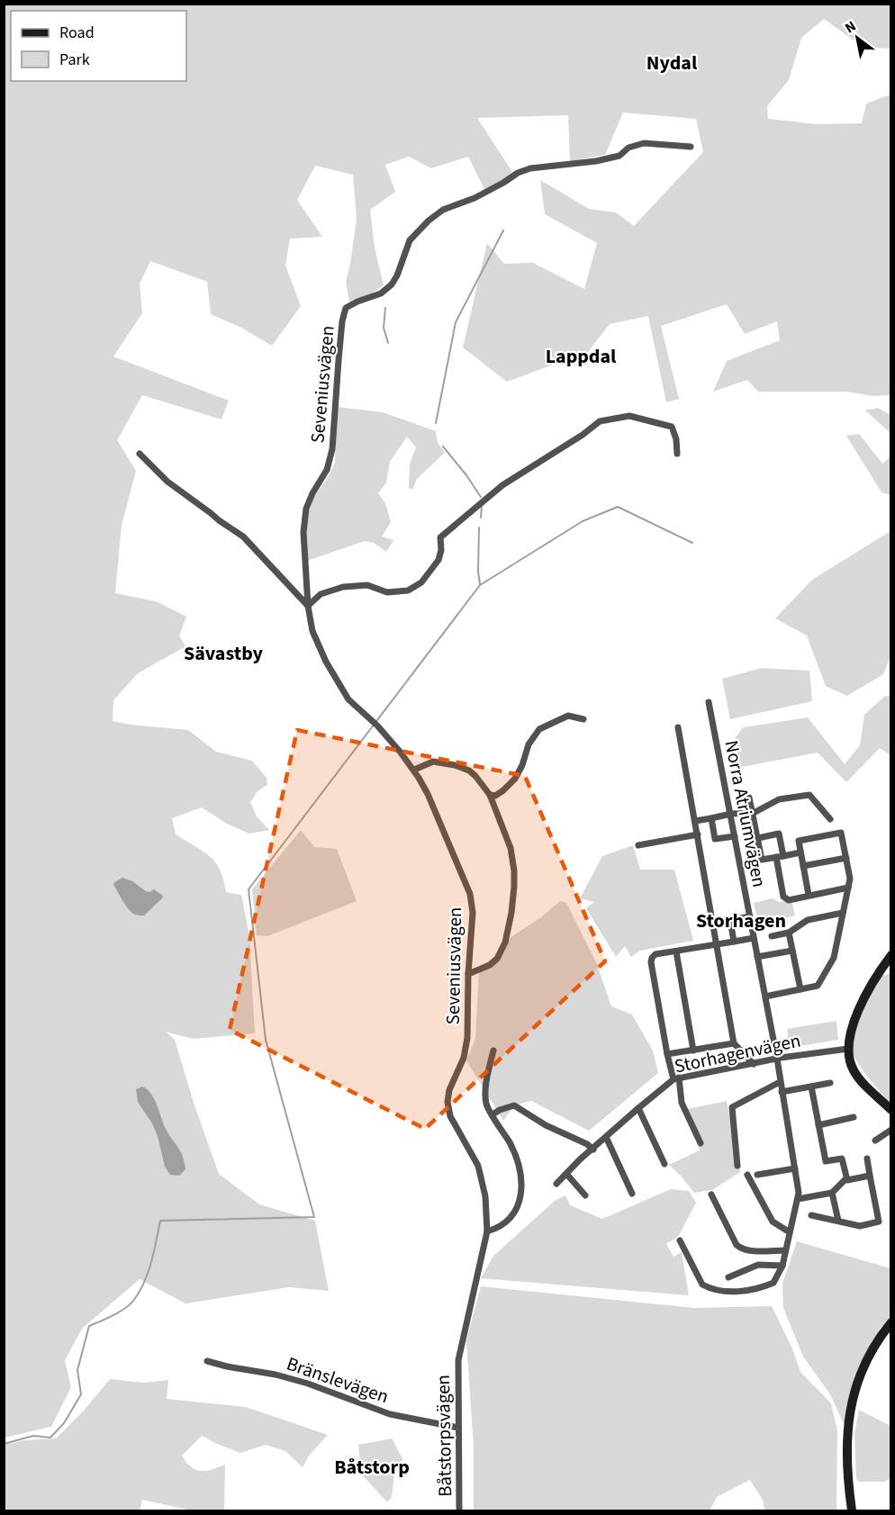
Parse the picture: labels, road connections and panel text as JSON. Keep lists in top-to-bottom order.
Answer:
{
  "streets": {
    "street": [
      "Seveniusvägen",
      "Norra Atriumvägen",
      "Storhagenvägen",
      "Bränslevägen",
      "Båtstorpsvägen"
    ]
  },
  "crossings": [
    ["Seveniusvägen", "Båtstorpsvägen"],
    ["Norra Atriumvägen", "Storhagenvägen"],
    ["Bränslevägen", "Båtstorpsvägen"]
  ],
  "districts": [
    "Nydal",
    "Lappdal",
    "Sävastby",
    "Storhagen",
    "Båtstorp"
  ],
  "legend": ["Road", "Park"],
  "north": "top left"
}
